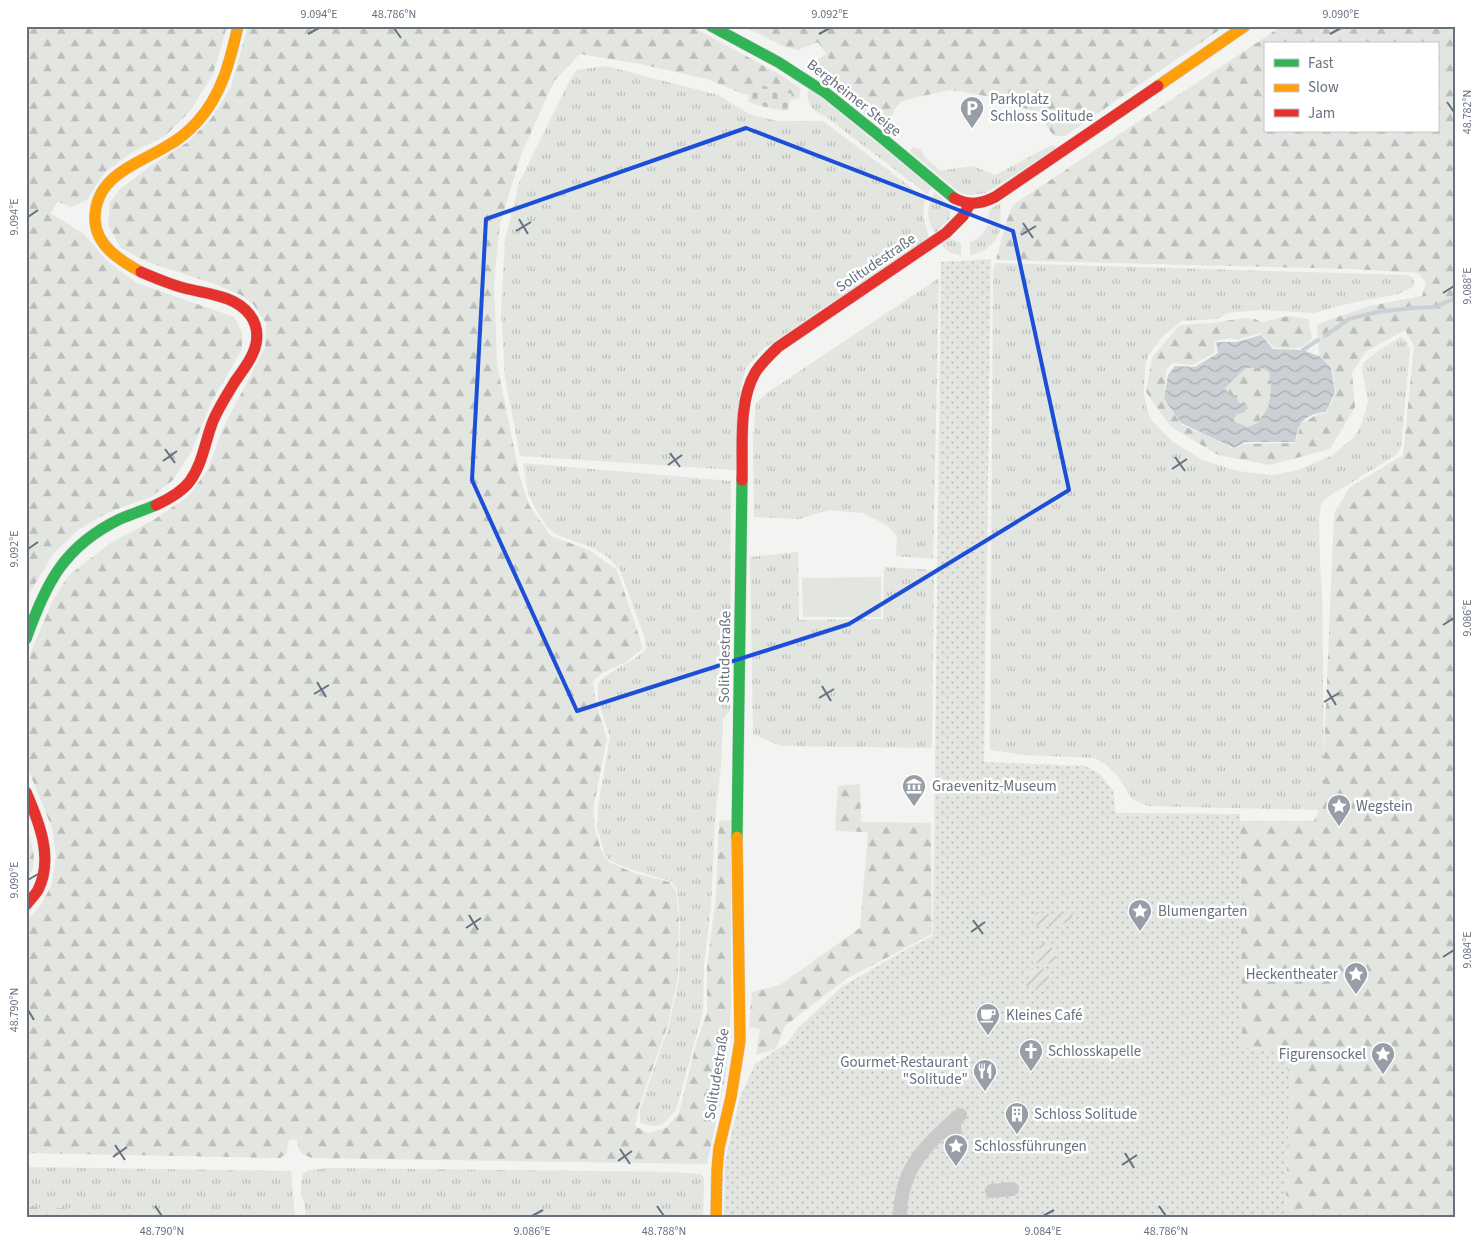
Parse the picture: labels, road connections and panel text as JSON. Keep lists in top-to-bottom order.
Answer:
{
  "streets": {
    "street": ["Bergheimer Steige", "Solitudestraße"]
  },
  "crossings": [
    ["Bergheimer Steige", "Solitudestraße"]
  ],
  "places": {
    "parking": ["Parkplatz Schloss Solitude"],
    "museum": ["Graevenitz-Museum"],
    "place": [
      "Wegstein",
      "Blumengarten",
      "Heckentheater",
      "Figurensockel",
      "Schlossführungen"
    ],
    "cafe": ["Kleines Café"],
    "church": ["Schlosskapelle"],
    "restaurant": ["Gourmet-Restaurant \"Solitude\""],
    "building": ["Schloss Solitude"]
  },
  "legend": ["Fast", "Slow", "Jam"],
  "coordinates": [
    "9.094°E",
    "48.786°N",
    "9.092°E",
    "9.090°E",
    "48.782°N",
    "9.088°E",
    "9.086°E",
    "9.084°E",
    "48.790°N",
    "48.788°N"
  ]
}
